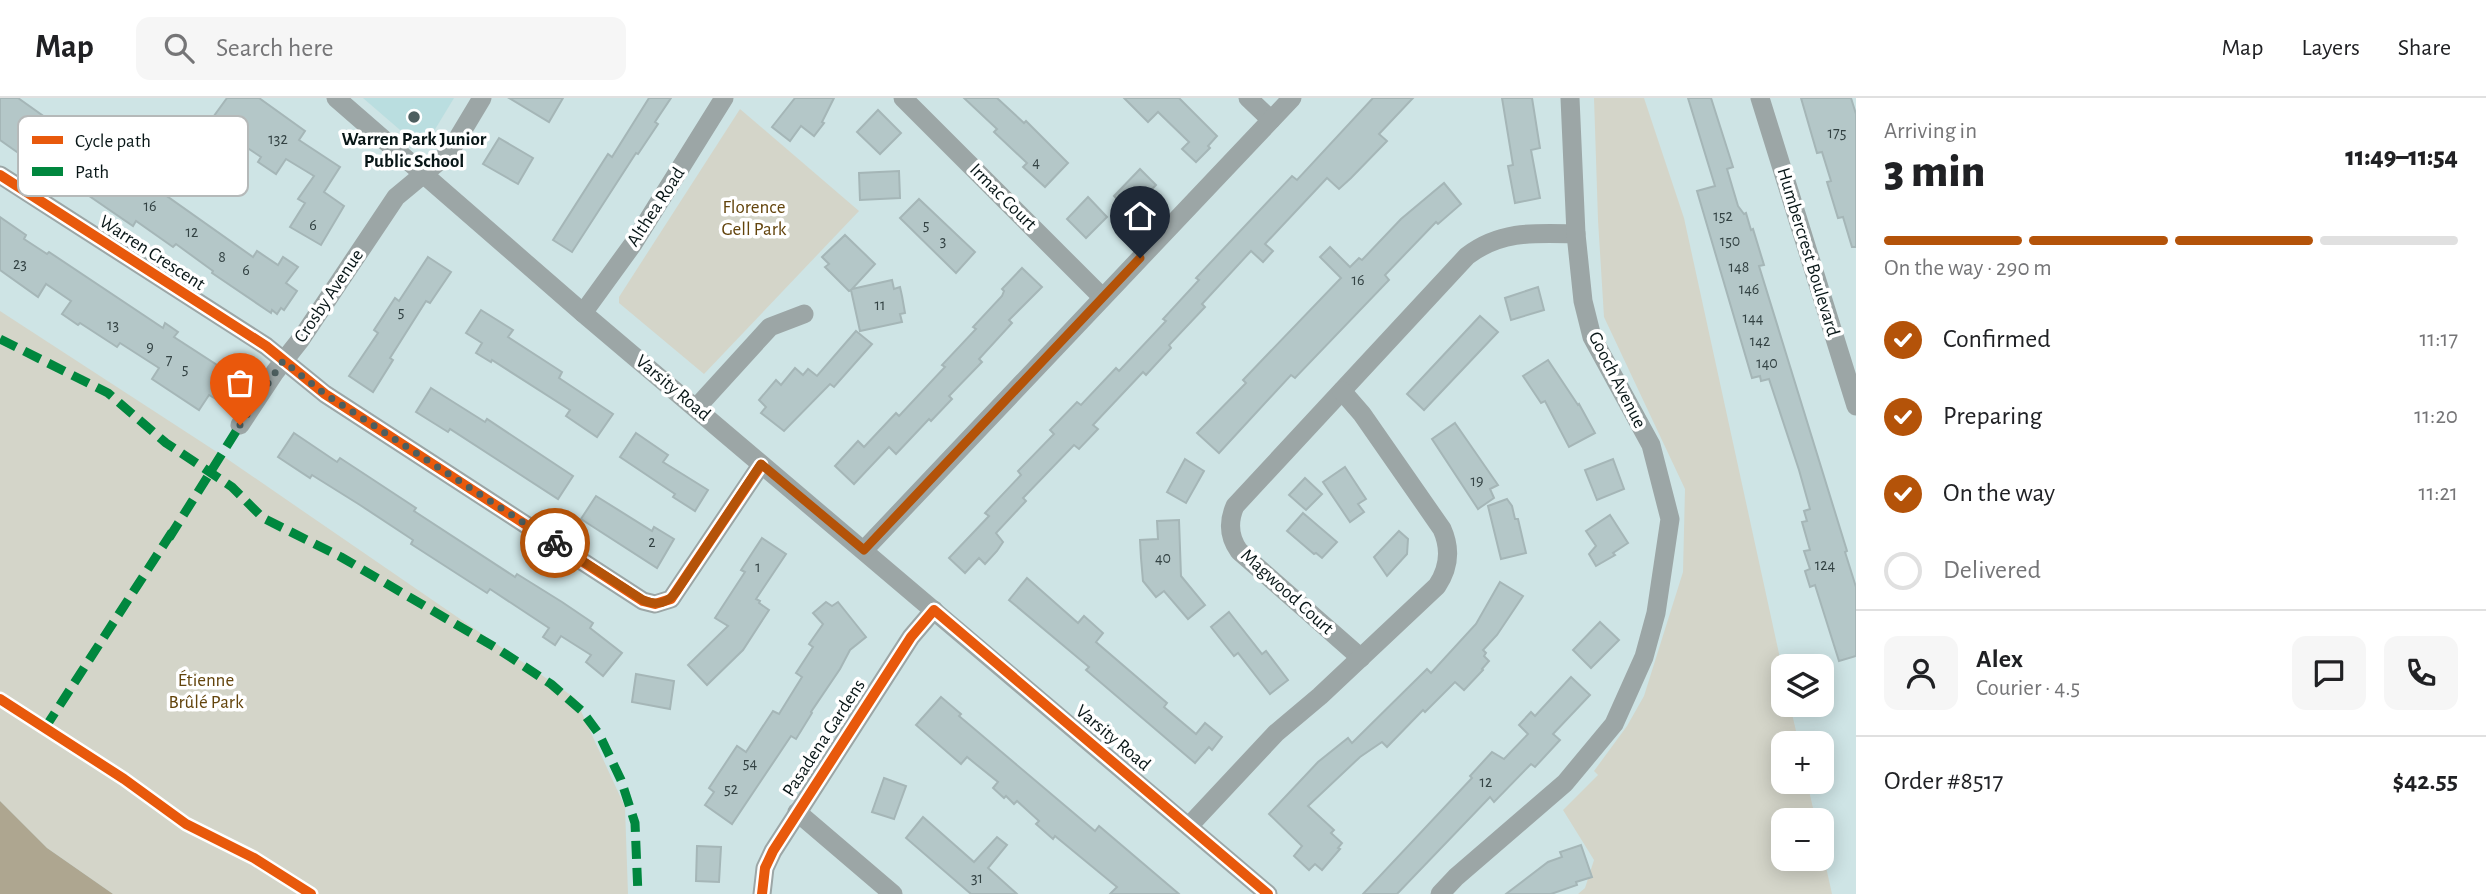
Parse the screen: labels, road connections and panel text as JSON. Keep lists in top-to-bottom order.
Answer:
{
  "streets": {
    "street": [
      "Irmac Court",
      "Althea Road",
      "Humbercrest Boulevard",
      "Warren Crescent",
      "Crosby Avenue",
      "Gooch Avenue",
      "Varsity Road",
      "Magwood Court",
      "Pasadena Gardens"
    ]
  },
  "crossings": [
    ["Althea Road", "Varsity Road"],
    ["Warren Crescent", "Crosby Avenue"],
    ["Warren Crescent", "Varsity Road"],
    ["Crosby Avenue", "Varsity Road"],
    ["Gooch Avenue", "Magwood Court"],
    ["Varsity Road", "Pasadena Gardens"]
  ],
  "parks": ["Florence Gell Park", "Étienne Brûlé Park"],
  "places": ["Warren Park Junior Public School"],
  "house_numbers": [
    "175",
    "132",
    "4",
    "16",
    "152",
    "6",
    "5",
    "12",
    "3",
    "150",
    "8",
    "23",
    "148",
    "6",
    "16",
    "146",
    "11",
    "5",
    "144",
    "13",
    "142",
    "9",
    "7",
    "140",
    "5",
    "19",
    "2",
    "40",
    "124",
    "1",
    "54",
    "12",
    "52",
    "31"
  ],
  "legend": ["Cycle path", "Path"],
  "page": {
    "header": "Map",
    "search": "Search here",
    "nav": ["Map", "Layers", "Share"],
    "heading": ["3 min", "Arriving in", "11:49–11:54"],
    "panel": [
      "Alex",
      "Courier · 4.5",
      "Order #8517",
      "$42.55"
    ],
    "bar": "On the way · 290 m",
    "list": [
      ["Confirmed", "11:17"],
      ["Preparing", "11:20"],
      ["On the way", "11:21"],
      "Delivered"
    ],
    "map_buttons": ["+", "−"]
  }
}
